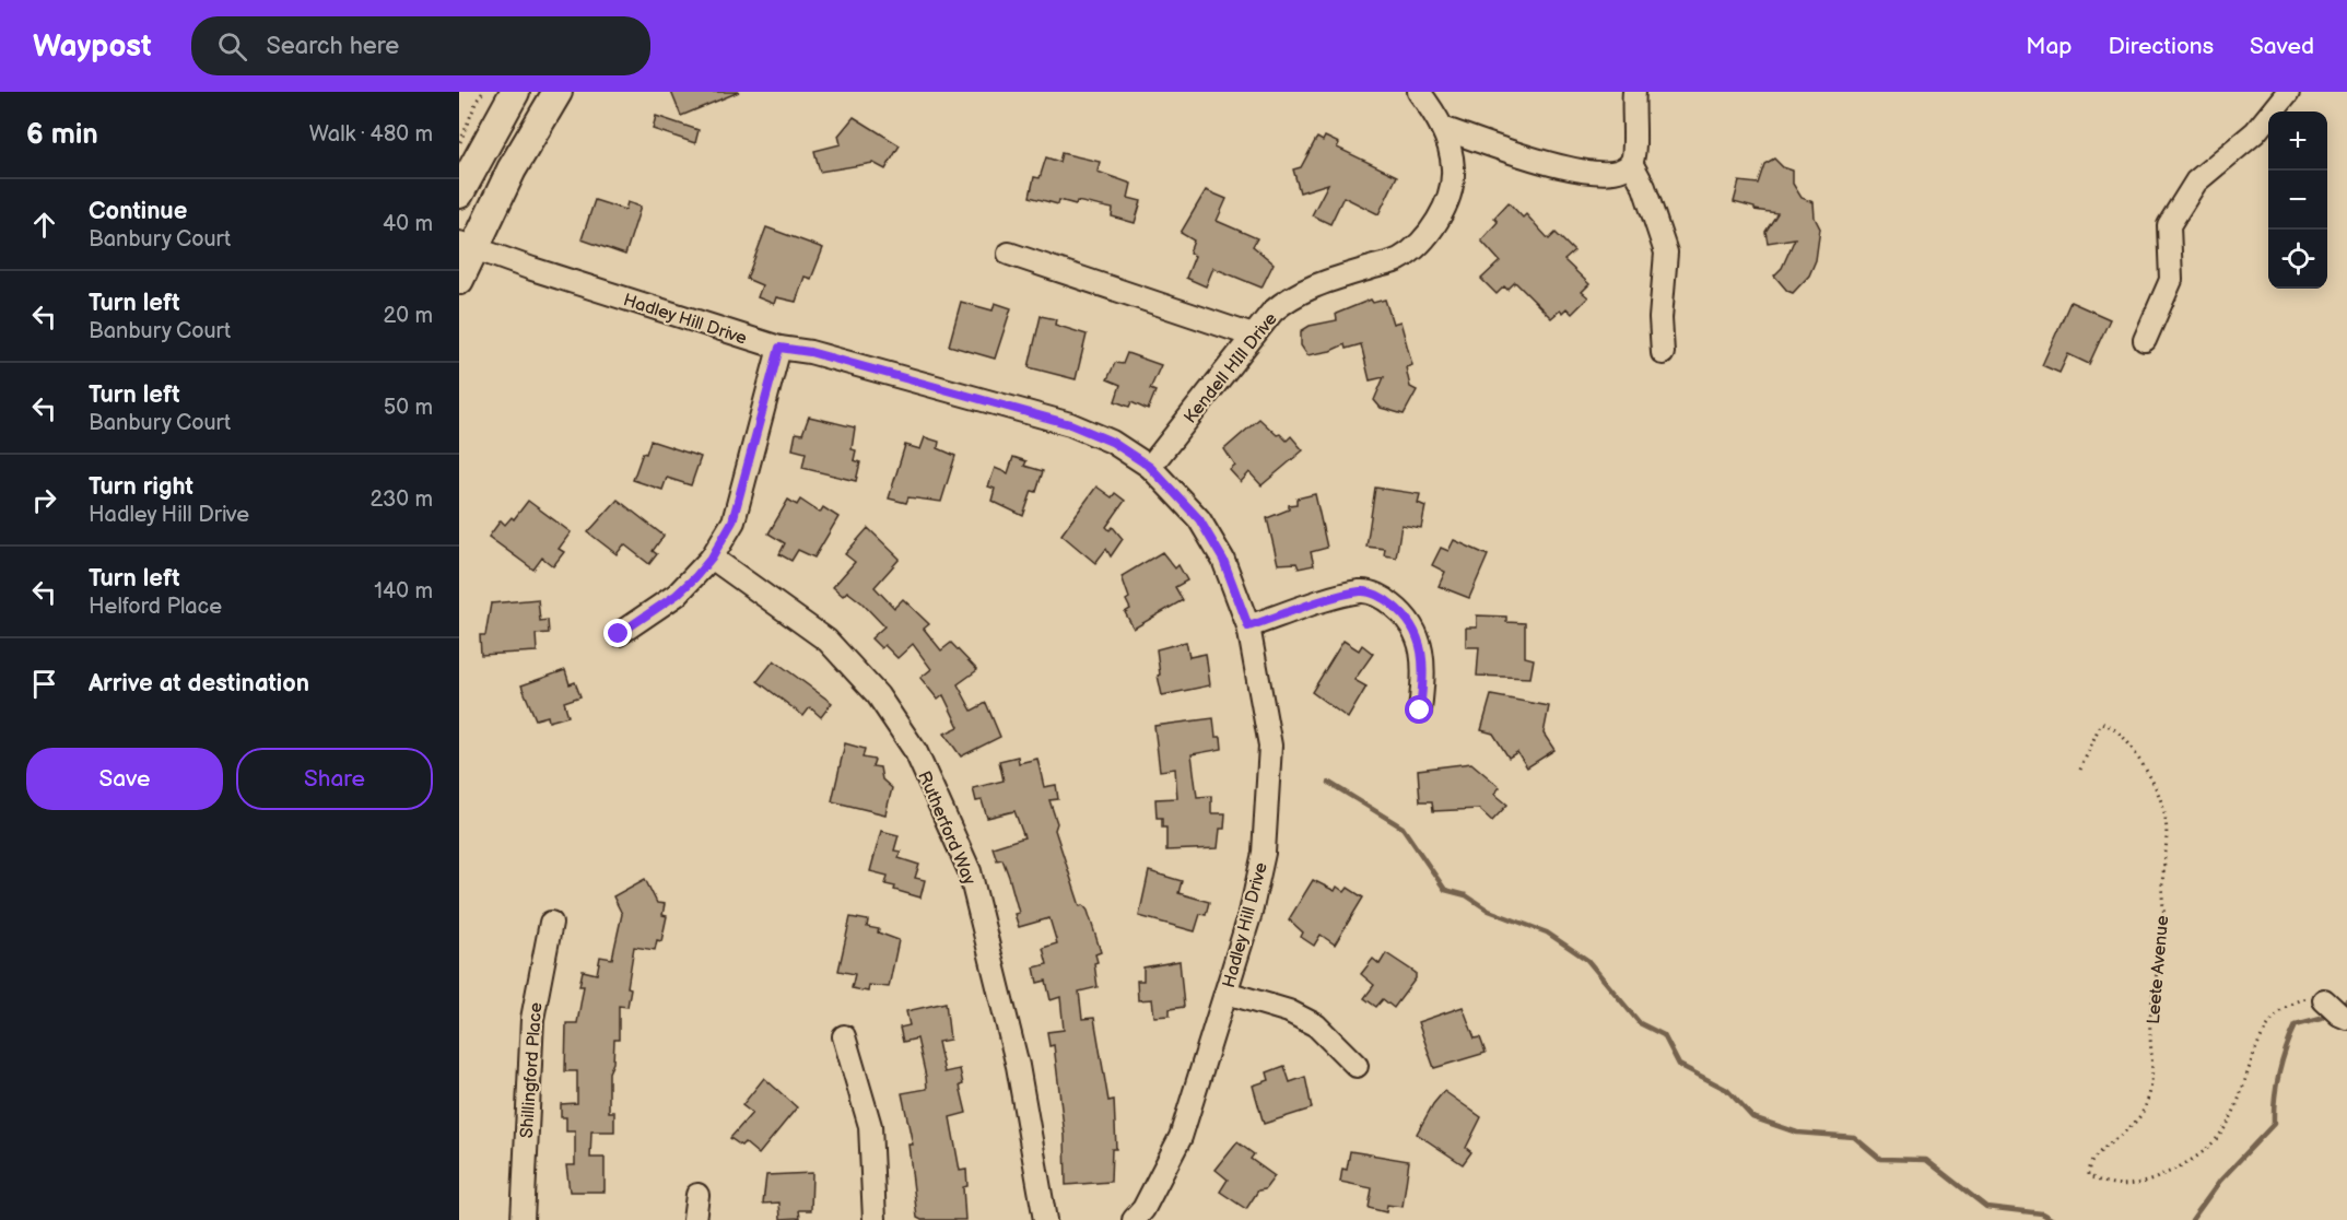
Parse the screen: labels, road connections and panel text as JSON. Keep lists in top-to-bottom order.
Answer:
{
  "streets": {
    "street": [
      "Hadley Hill Drive",
      "Kendell HIll Drive",
      "Rutherford Way",
      "Shillingford Place"
    ],
    "path": ["Leete Avenue"]
  },
  "crossings": [
    ["Hadley Hill Drive", "Kendell HIll Drive"]
  ],
  "page": {
    "header": "Waypost",
    "search": "Search here",
    "nav": ["Map", "Directions", "Saved"],
    "heading": ["6 min", "Walk · 480 m"],
    "map_buttons": ["+", "−"],
    "list": [
      ["Continue", "Banbury Court", "40 m"],
      ["Turn left", "Banbury Court", "20 m"],
      ["Turn left", "Banbury Court", "50 m"],
      ["Turn right", "Hadley Hill Drive", "230 m"],
      ["Turn left", "Helford Place", "140 m"],
      "Arrive at destination"
    ],
    "buttons": ["Save", "Share"]
  }
}
